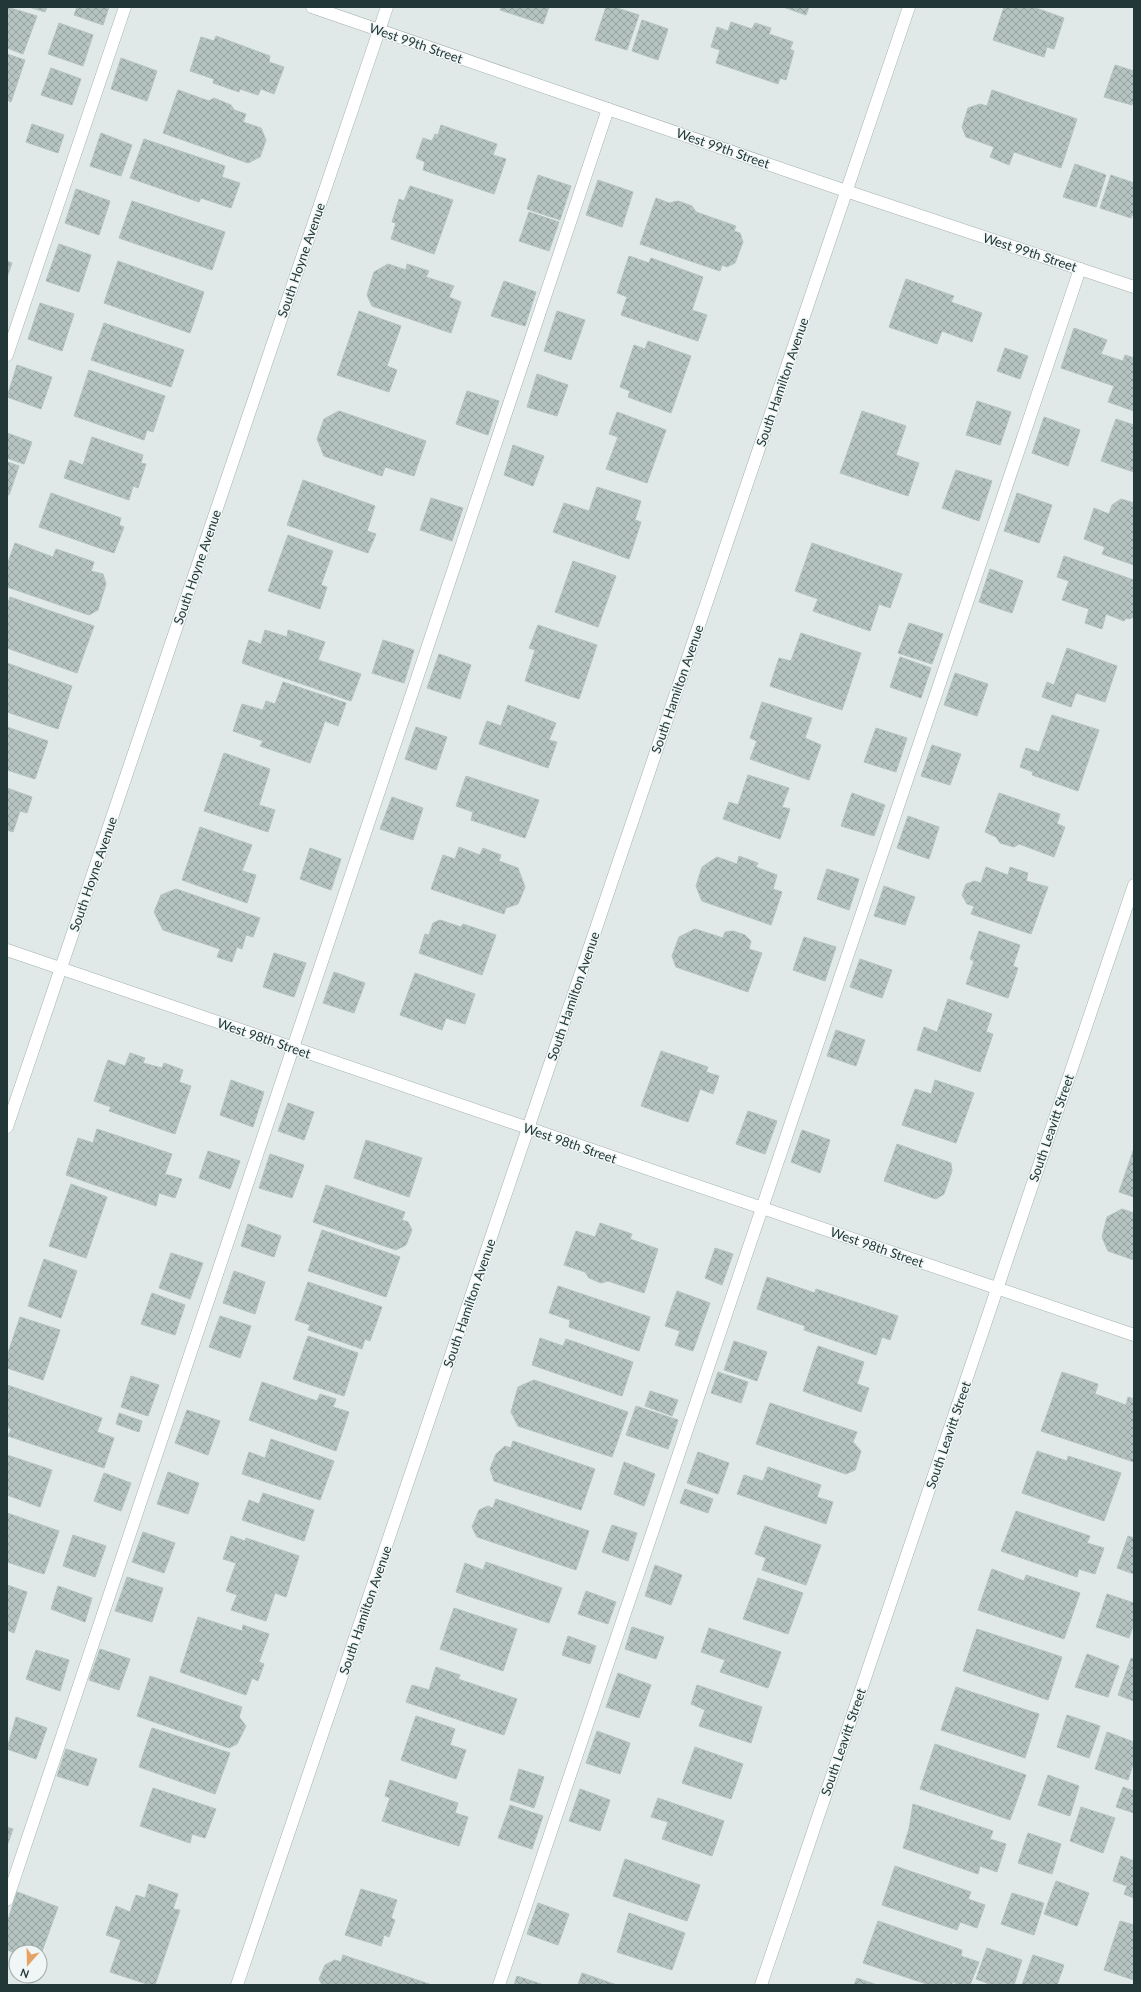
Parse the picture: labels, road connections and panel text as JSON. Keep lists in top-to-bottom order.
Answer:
{
  "streets": {
    "street": [
      "West 99th Street",
      "South Hoyne Avenue",
      "South Hamilton Avenue",
      "West 98th Street",
      "South Leavitt Street"
    ]
  },
  "crossings": [
    ["West 99th Street", "South Hoyne Avenue"],
    ["West 99th Street", "South Hamilton Avenue"],
    ["South Hoyne Avenue", "West 98th Street"],
    ["South Hamilton Avenue", "West 98th Street"],
    ["West 98th Street", "South Leavitt Street"]
  ],
  "north": "bottom"
}
